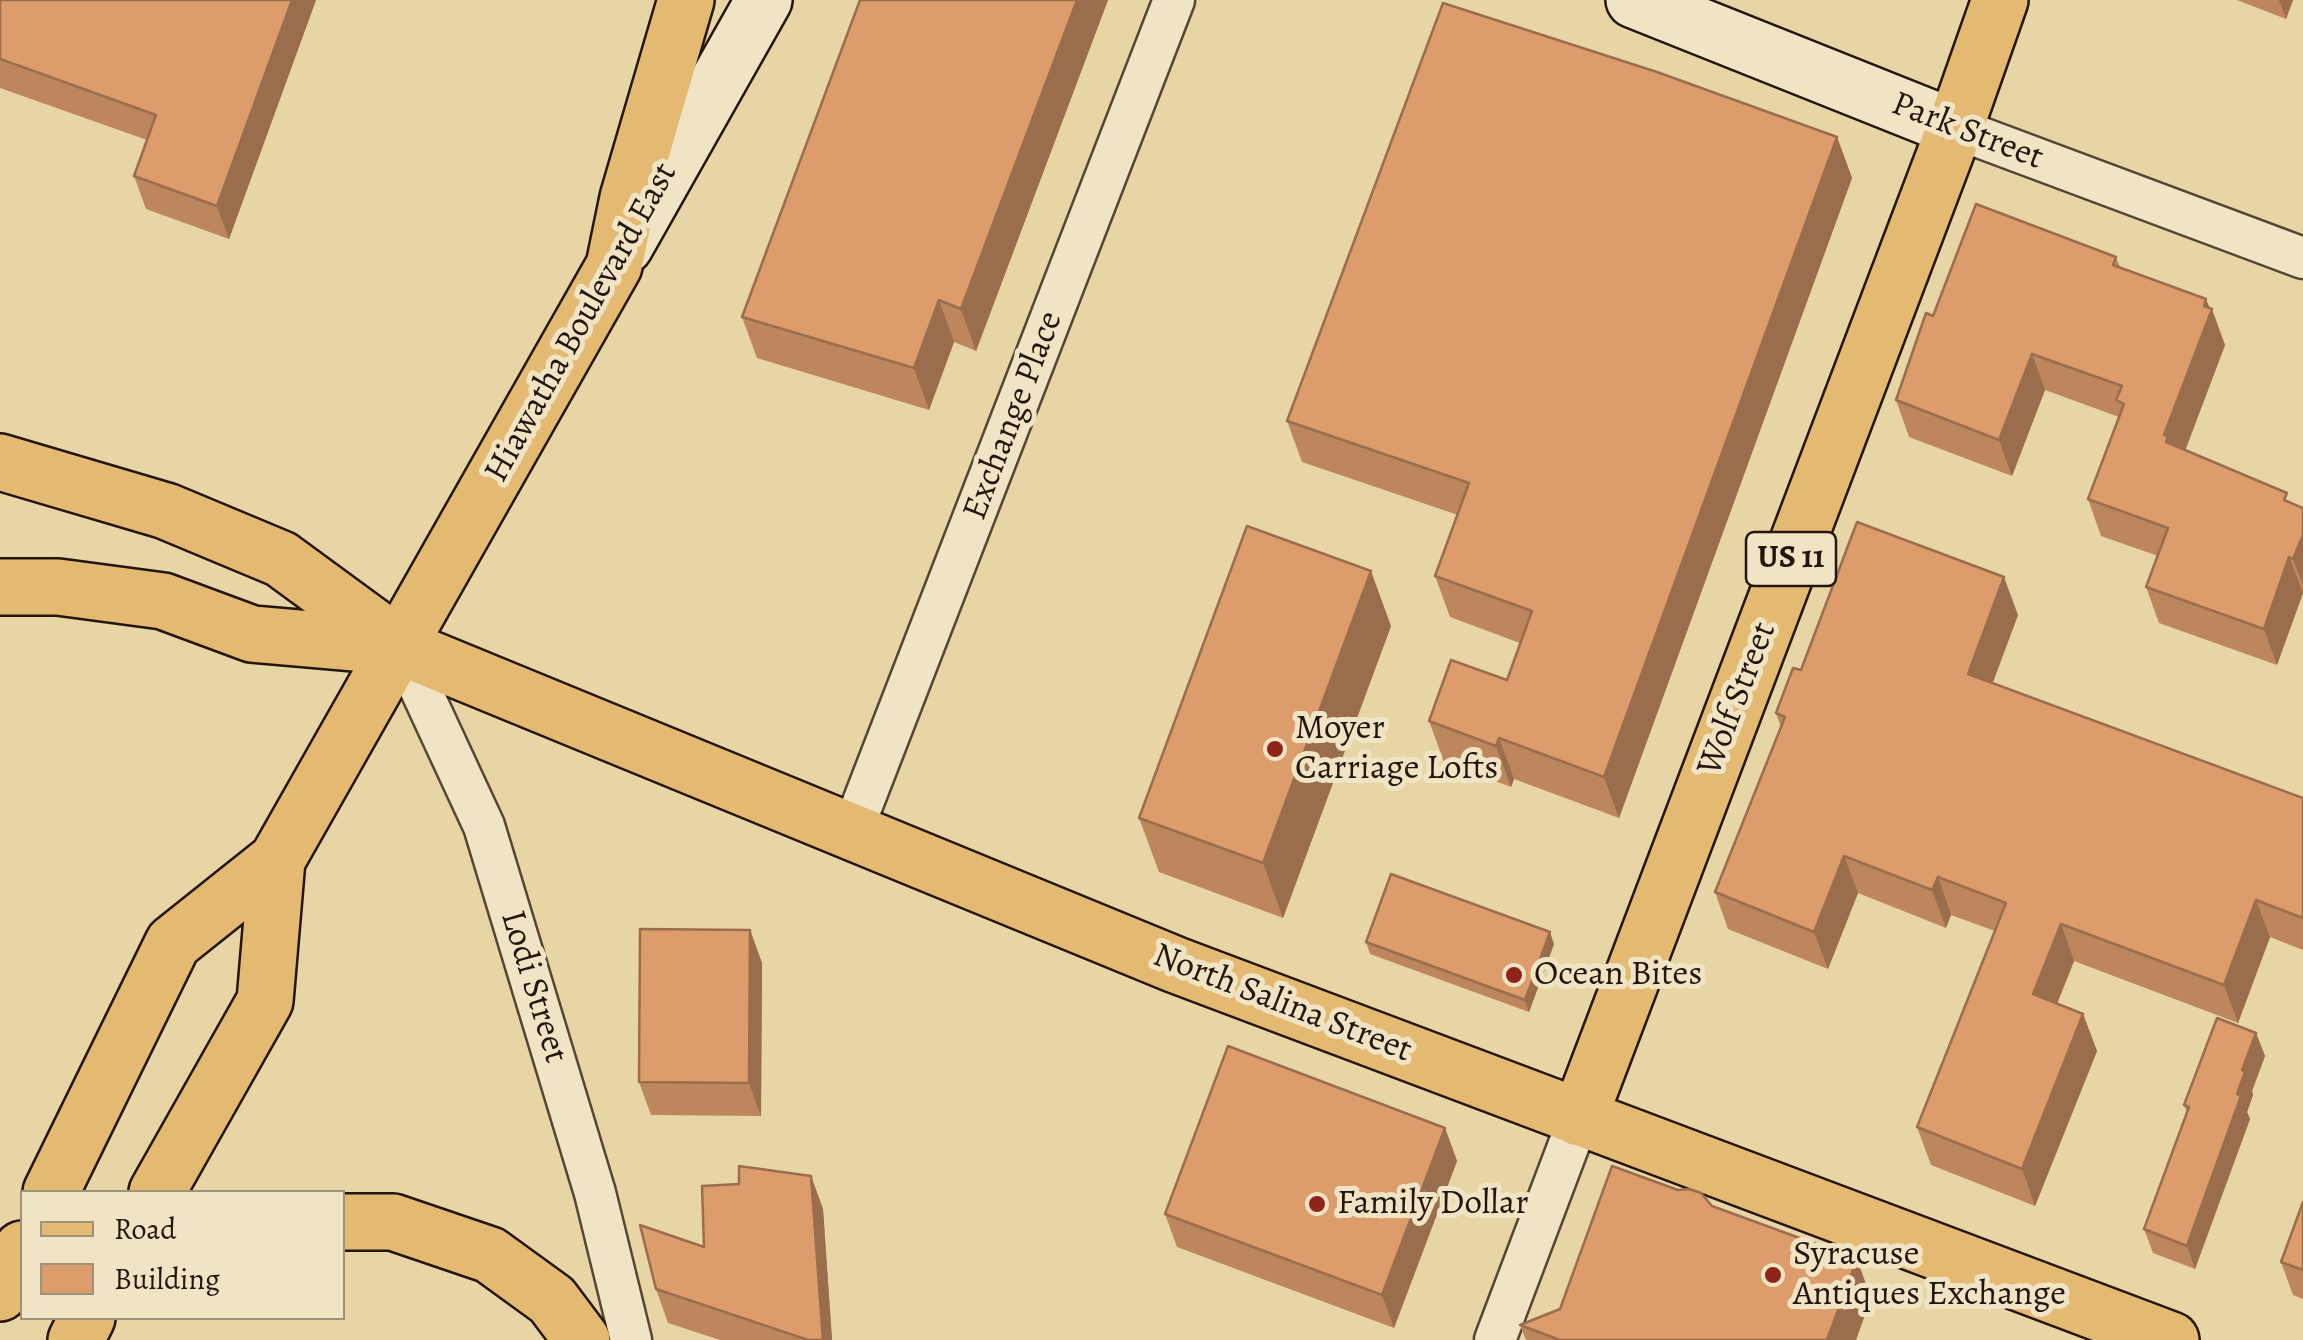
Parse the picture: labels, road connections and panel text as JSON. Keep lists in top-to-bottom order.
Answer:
{
  "streets": {
    "main road": [
      "Park Street",
      "Hiawatha Boulevard East",
      "US 11",
      "Wolf Street",
      "North Salina Street"
    ],
    "street": ["Exchange Place", "Lodi Street"]
  },
  "crossings": [
    ["Park Street", "Wolf Street"],
    ["Hiawatha Boulevard East", "Lodi Street"],
    ["Hiawatha Boulevard East", "North Salina Street"],
    ["Exchange Place", "North Salina Street"],
    ["Wolf Street", "North Salina Street"],
    ["Lodi Street", "North Salina Street"]
  ],
  "places": [
    "Moyer Carriage Lofts",
    "Ocean Bites",
    "Family Dollar",
    "Syracuse Antiques Exchange"
  ],
  "legend": ["Road", "Building"]
}
